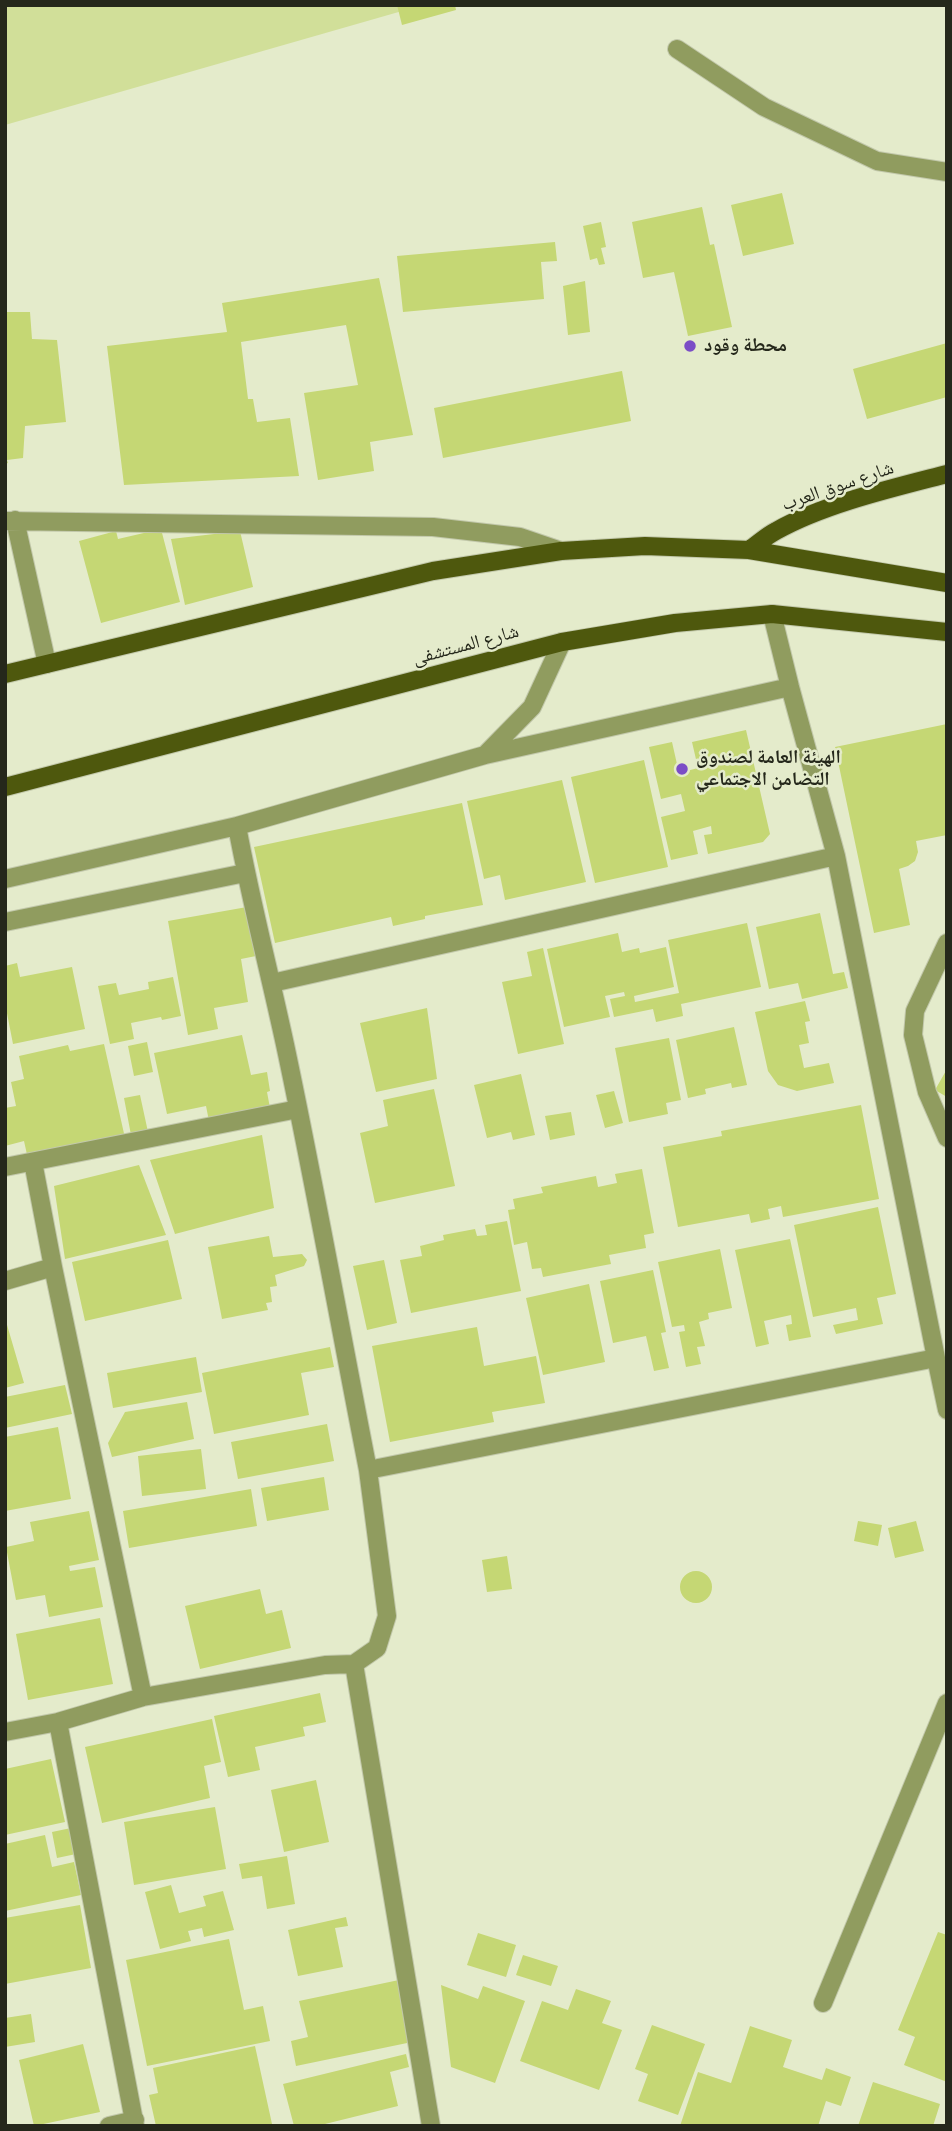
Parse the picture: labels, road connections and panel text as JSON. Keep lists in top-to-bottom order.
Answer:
{
  "streets": {
    "main road": ["شارع سوق العرب", "شارع المستشفى"]
  },
  "places": ["محطة وقود", "الهيئة العامة لصندوق التضامن الاجتماعي"]
}
